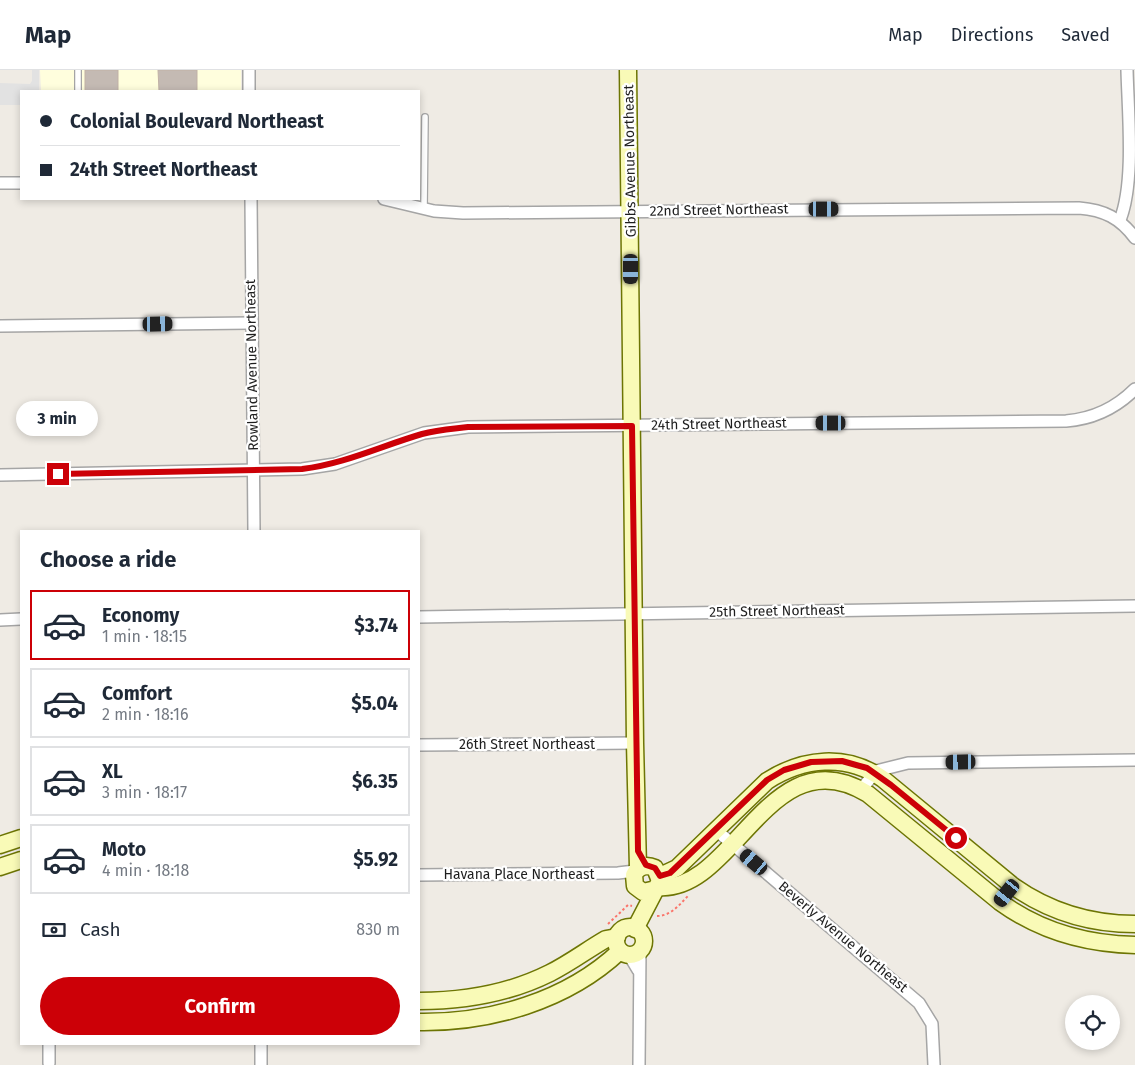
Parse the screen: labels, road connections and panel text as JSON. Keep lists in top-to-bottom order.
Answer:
{
  "streets": {
    "street": [
      "Gibbs Avenue Northeast",
      "22nd Street Northeast",
      "Rowland Avenue Northeast",
      "24th Street Northeast",
      "25th Street Northeast",
      "26th Street Northeast",
      "Havana Place Northeast",
      "Beverly Avenue Northeast"
    ]
  },
  "crossings": [
    ["Gibbs Avenue Northeast", "22nd Street Northeast"],
    ["Gibbs Avenue Northeast", "24th Street Northeast"],
    ["Gibbs Avenue Northeast", "25th Street Northeast"],
    ["Gibbs Avenue Northeast", "26th Street Northeast"],
    ["Gibbs Avenue Northeast", "Havana Place Northeast"],
    ["Rowland Avenue Northeast", "24th Street Northeast"]
  ],
  "page": {
    "header": "Map",
    "nav": ["Map", "Directions", "Saved"],
    "banner": ["Colonial Boulevard Northeast", "24th Street Northeast"],
    "bubble": "3 min",
    "heading": "Choose a ride",
    "list": [
      {
        "name": "Economy",
        "note": "1 min · 18:15",
        "value": "$3.74"
      },
      {
        "name": "Comfort",
        "note": "2 min · 18:16",
        "value": "$5.04"
      },
      {
        "name": "XL",
        "note": "3 min · 18:17",
        "value": "$6.35"
      },
      {
        "name": "Moto",
        "note": "4 min · 18:18",
        "value": "$5.92"
      }
    ],
    "pay": ["Cash", "830 m"],
    "buttons": "Confirm"
  }
}
